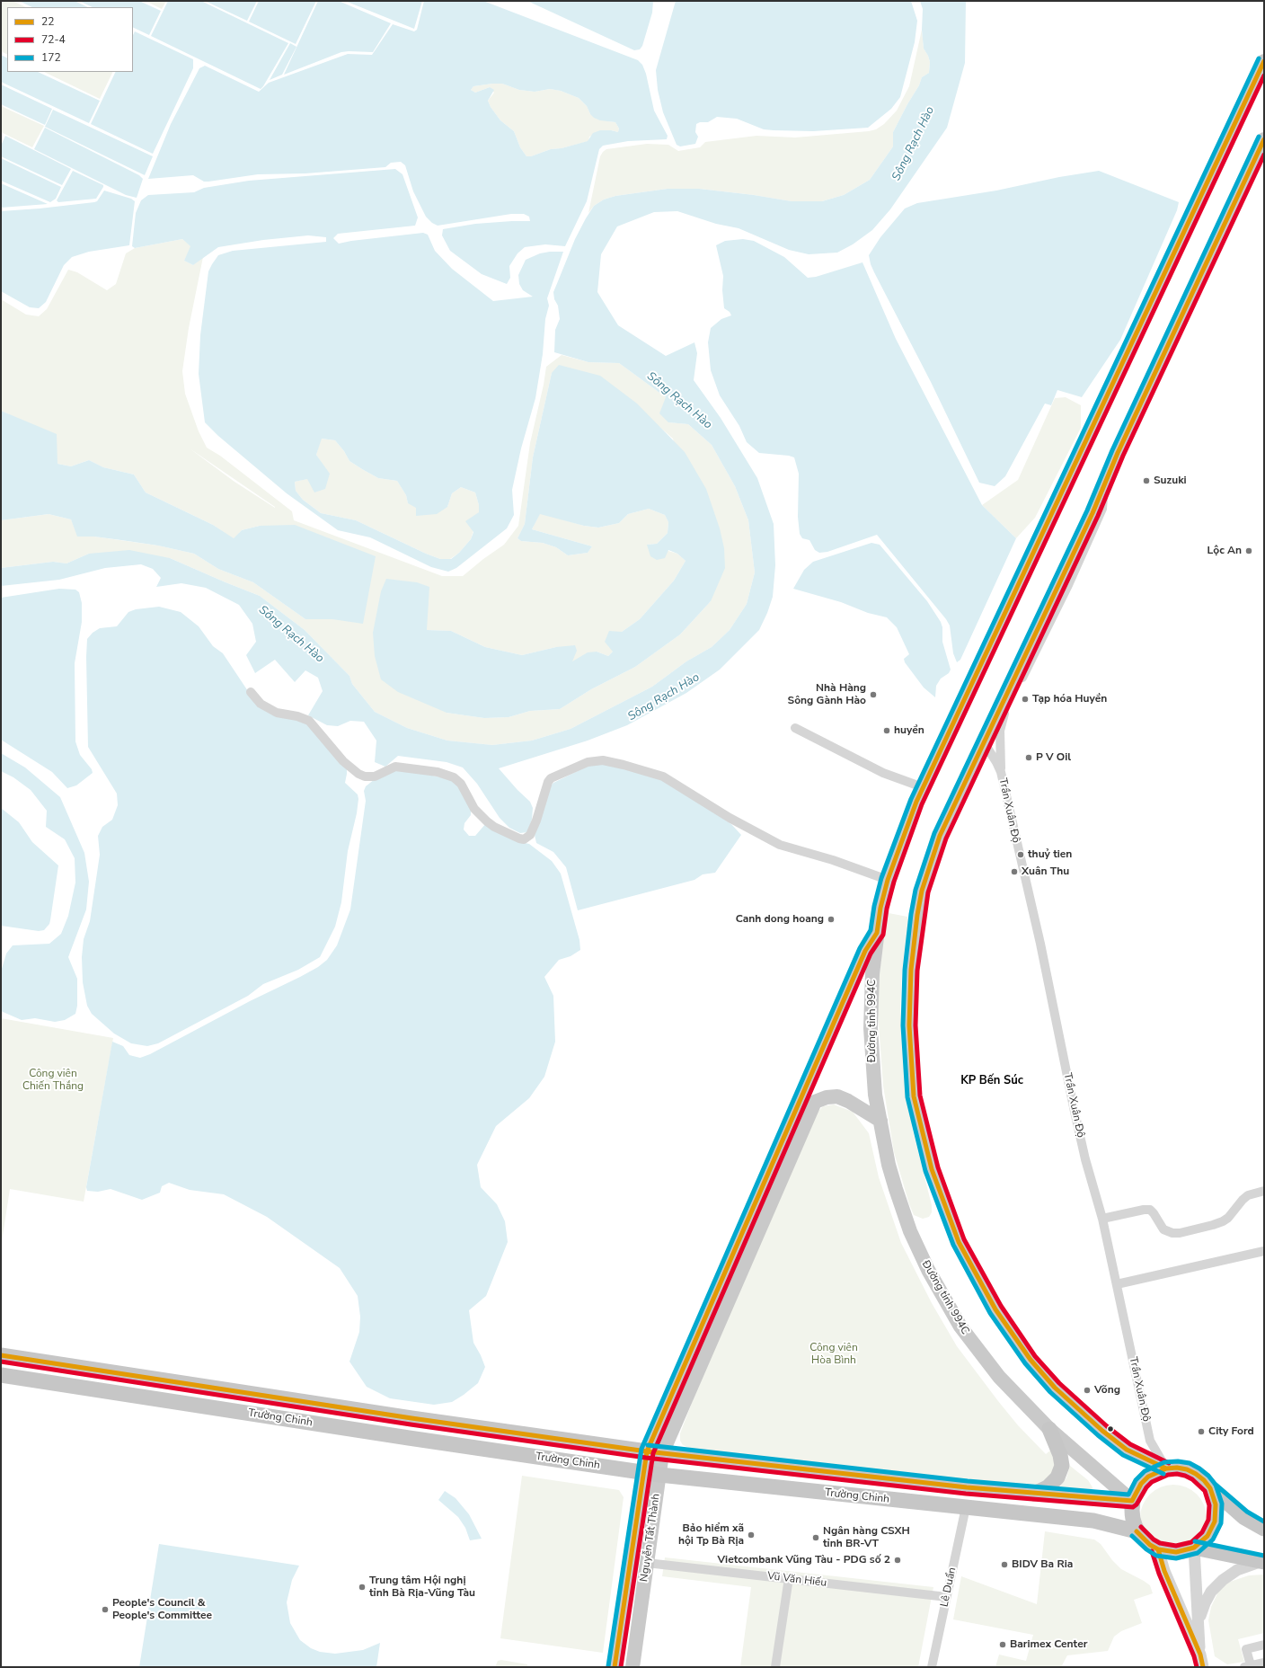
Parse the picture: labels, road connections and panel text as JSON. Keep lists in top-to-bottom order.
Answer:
{
  "streets": {
    "highway": ["Trường Chinh"],
    "main road": ["Đường tỉnh 994C", "Nguyễn Tất Thành"],
    "street": ["Trần Xuân Độ", "Vũ Văn Hiếu", "Lê Duẩn"]
  },
  "crossings": [
    ["Trần Xuân Độ", "Đường tỉnh 994C"],
    ["Trần Xuân Độ", "Trường Chinh"],
    ["Đường tỉnh 994C", "Trường Chinh"],
    ["Đường tỉnh 994C", "Nguyễn Tất Thành"],
    ["Trường Chinh", "Nguyễn Tất Thành"],
    ["Trường Chinh", "Lê Duẩn"],
    ["Nguyễn Tất Thành", "Vũ Văn Hiếu"],
    ["Vũ Văn Hiếu", "Lê Duẩn"]
  ],
  "districts": ["KP Bến Súc"],
  "water": ["Sông Rạch Hào"],
  "parks": ["Công viên Chiến Thắng", "Công viên Hòa Bình"],
  "places": [
    "Suzuki",
    "Lộc An",
    "Nhà Hàng Sông Gành Hào",
    "Tạp hóa Huyền",
    "huyền",
    "P V Oil",
    "thuỷ tien",
    "Xuân Thu",
    "Canh dong hoang",
    "Võng",
    "City Ford",
    "Bảo hiểm xã hội Tp Bà Rịa",
    "Ngân hàng CSXH tỉnh BR-VT",
    "Vietcombank Vũng Tàu - PDG số 2",
    "BIDV Ba Ria",
    "Trung tâm Hội nghị tỉnh Bà Rịa-Vũng Tàu",
    "People's Council & People's Committee",
    "Barimex Center"
  ],
  "lines": ["transit line 172", "transit line 22", "transit line 72-4"],
  "legend": ["22", "72-4", "172"]
}
